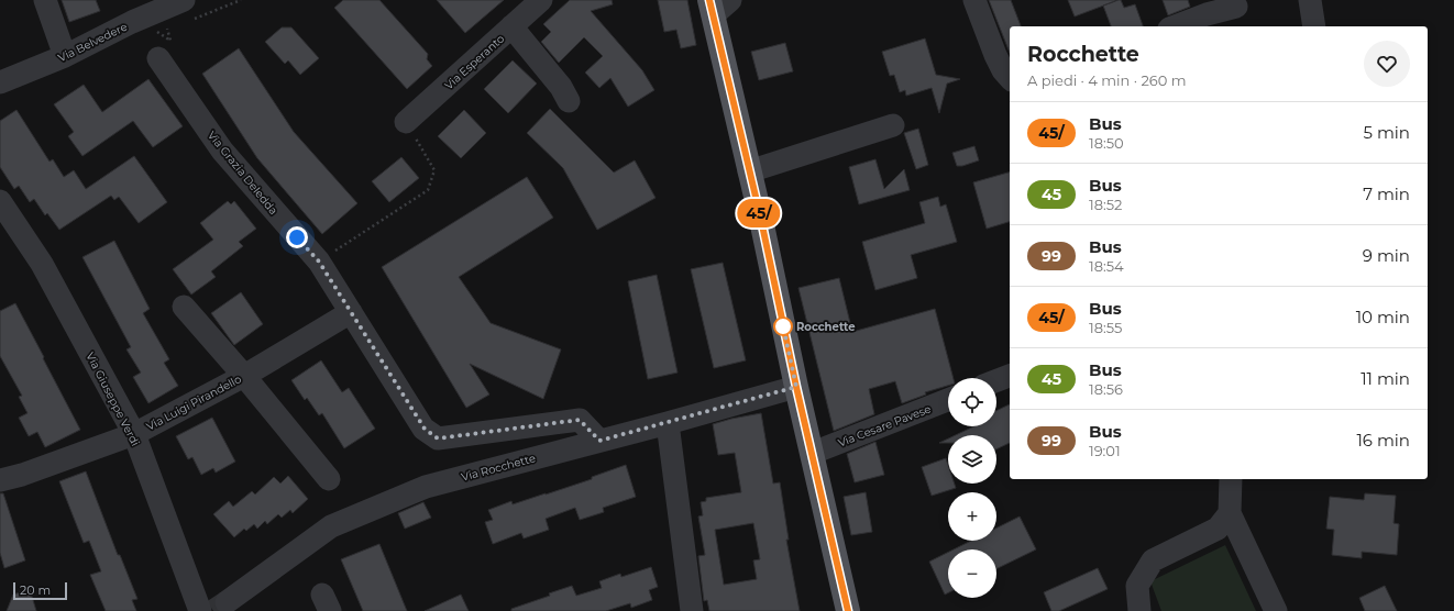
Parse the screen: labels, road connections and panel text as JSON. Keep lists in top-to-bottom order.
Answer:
{
  "streets": {
    "street": [
      "Via Belvedere",
      "Via Esperanto",
      "Via Grazia Deledda",
      "Via Giuseppe Verdi",
      "Via Luigi Pirandello",
      "Via Cesare Pavese",
      "Via Rocchette"
    ]
  },
  "crossings": [
    ["Via Grazia Deledda", "Via Luigi Pirandello"],
    ["Via Grazia Deledda", "Via Rocchette"],
    ["Via Giuseppe Verdi", "Via Luigi Pirandello"]
  ],
  "places": ["Rocchette"],
  "lines": ["bus line 45/"],
  "scale_bar": "20 m",
  "page": {
    "on_map": "45/",
    "heading": ["Rocchette", "A piedi · 4 min · 260 m"],
    "list": [
      {
        "mark": "45/",
        "name": "Bus",
        "note": "18:50",
        "value": "5 min"
      },
      {
        "mark": "45",
        "name": "Bus",
        "note": "18:52",
        "value": "7 min"
      },
      {
        "mark": "99",
        "name": "Bus",
        "note": "18:54",
        "value": "9 min"
      },
      {
        "mark": "45/",
        "name": "Bus",
        "note": "18:55",
        "value": "10 min"
      },
      {
        "mark": "45",
        "name": "Bus",
        "note": "18:56",
        "value": "11 min"
      },
      {
        "mark": "99",
        "name": "Bus",
        "note": "19:01",
        "value": "16 min"
      }
    ],
    "map_buttons": ["+", "−"],
    "scale": "20 m"
  }
}
